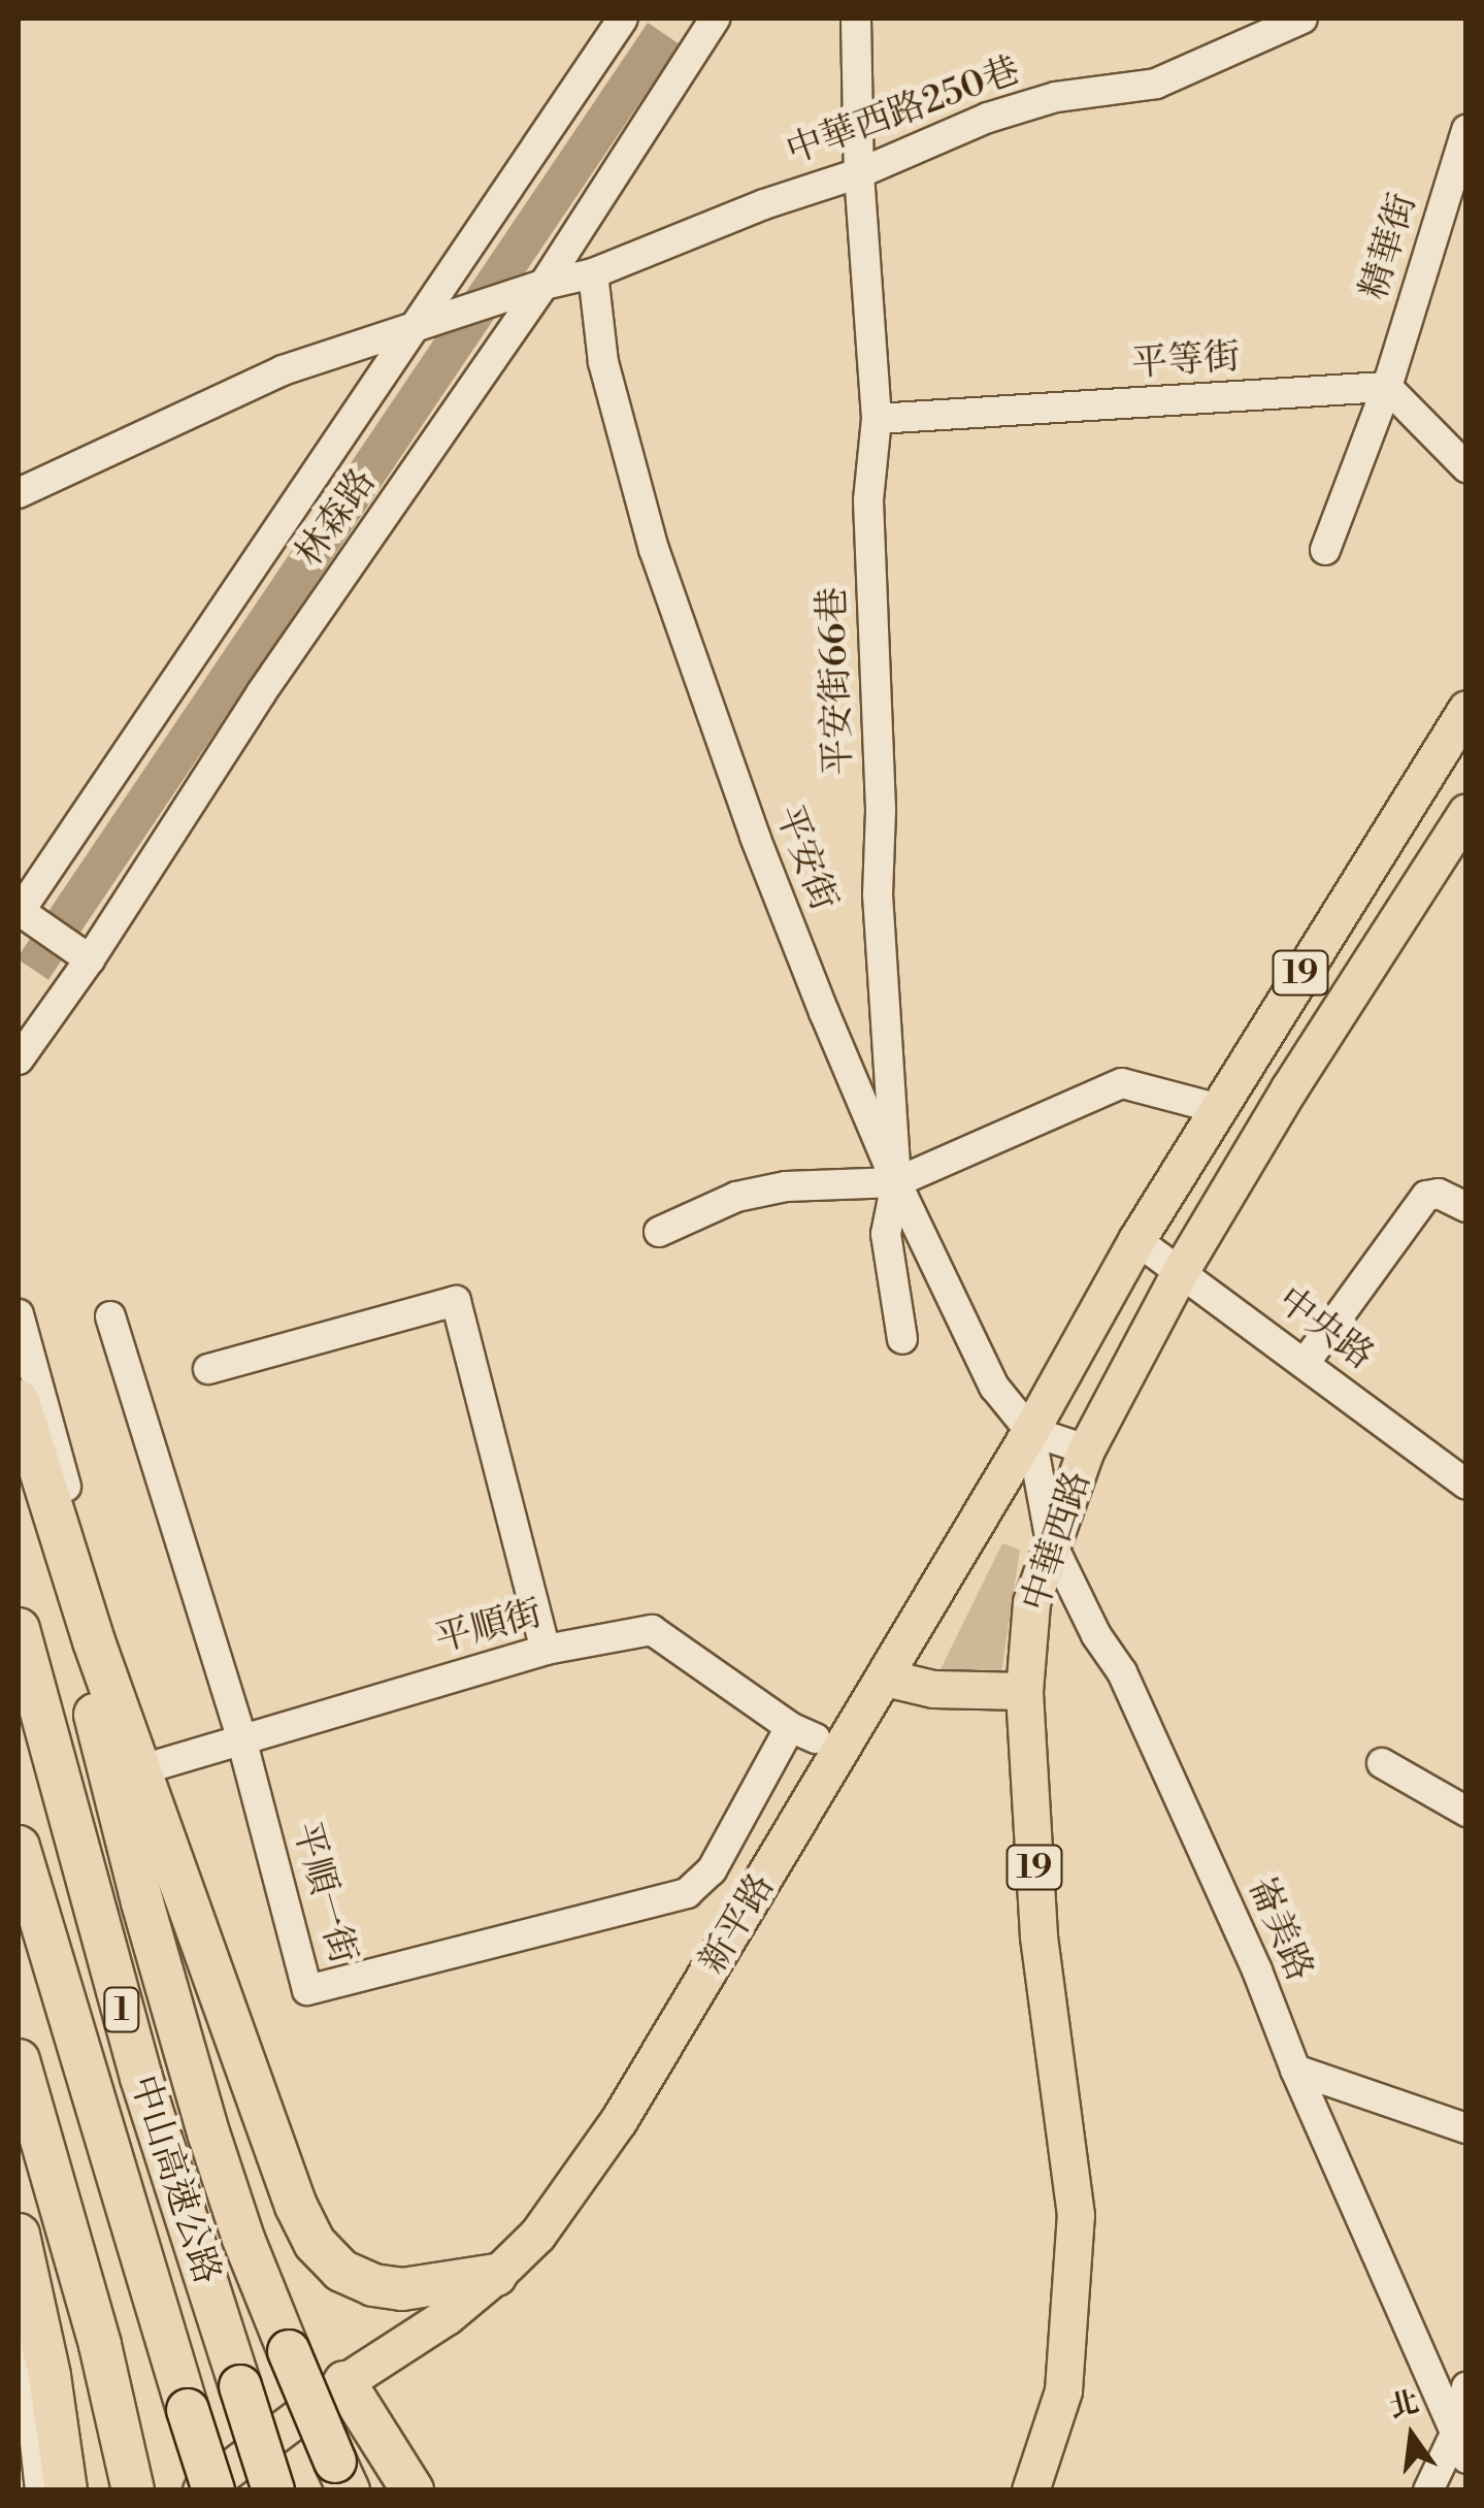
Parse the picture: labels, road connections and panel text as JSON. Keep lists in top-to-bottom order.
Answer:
{
  "streets": {
    "highway": ["1", "中山高速公路"],
    "main road": ["19", "中華西路", "新平路"],
    "street": [
      "中華西路250巷",
      "精華街",
      "平等街",
      "林森路",
      "平安街66巷",
      "平安街",
      "中央路",
      "平順街",
      "平順一街",
      "崙美路"
    ]
  },
  "crossings": [
    ["中華西路250巷", "平安街66巷"],
    ["中華西路250巷", "平安街"],
    ["精華街", "平等街"],
    ["平等街", "平安街66巷"],
    ["平安街66巷", "平安街"],
    ["平安街", "新平路"],
    ["平安街", "崙美路"],
    ["19", "中央路"],
    ["19", "新平路"],
    ["中央路", "中華西路"],
    ["中央路", "新平路"],
    ["中華西路", "崙美路"],
    ["平順街", "平順一街"],
    ["新平路", "崙美路"]
  ],
  "north": "top"
}
